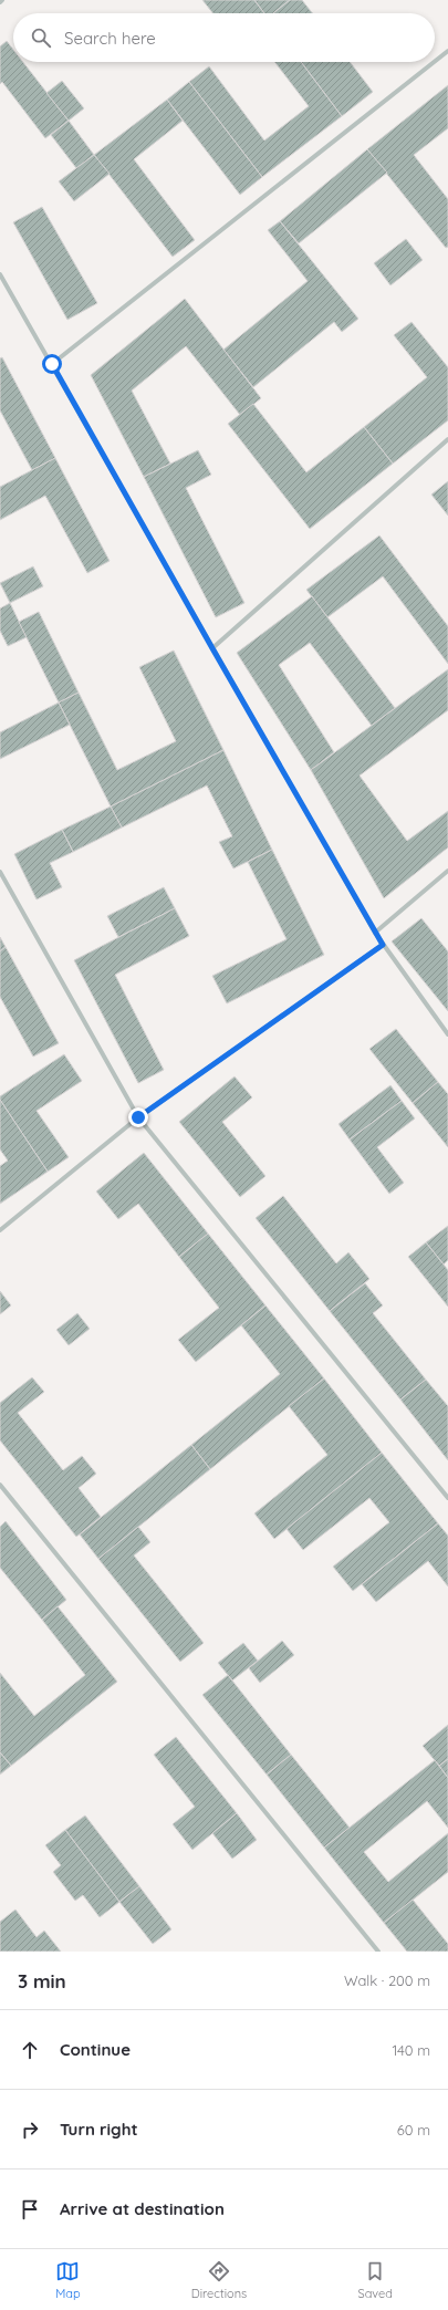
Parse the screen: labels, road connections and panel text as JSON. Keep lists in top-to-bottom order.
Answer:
{
  "page": {
    "search": "Search here",
    "heading": ["3 min", "Walk · 200 m"],
    "list": [
      ["Continue", "140 m"],
      ["Turn right", "60 m"],
      "Arrive at destination"
    ],
    "nav": ["Map", "Directions", "Saved"]
  }
}
